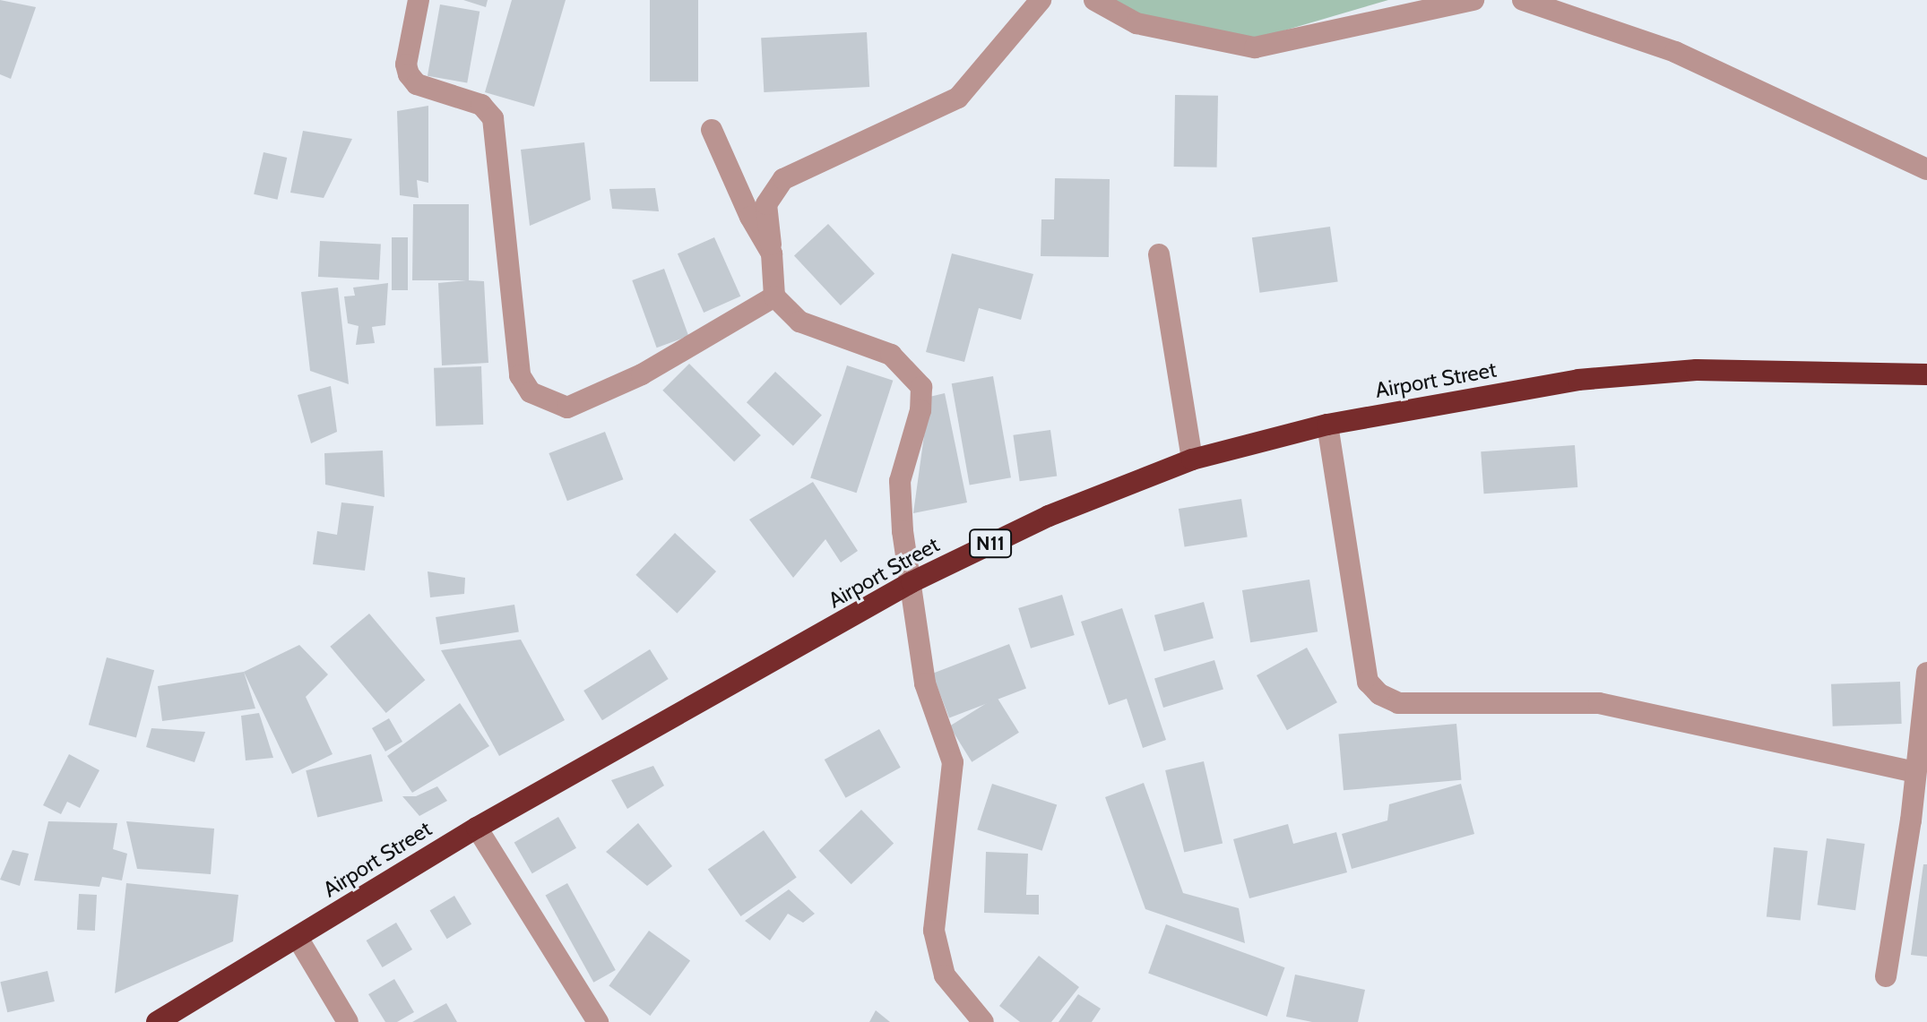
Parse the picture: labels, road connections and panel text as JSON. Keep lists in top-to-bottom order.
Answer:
{
  "streets": {
    "highway": ["Airport Street", "N11"]
  }
}
